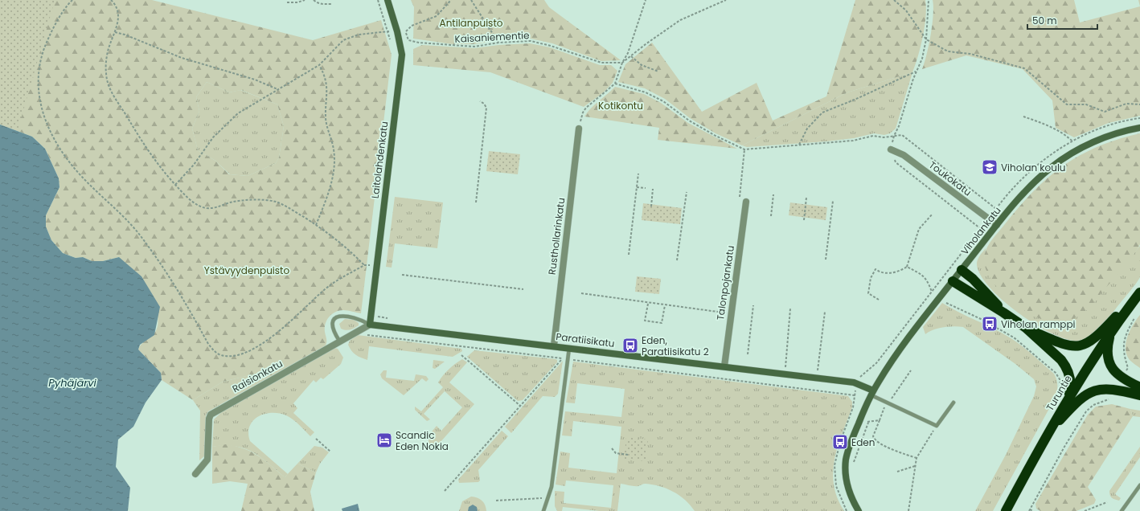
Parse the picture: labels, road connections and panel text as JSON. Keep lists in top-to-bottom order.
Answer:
{
  "streets": {
    "highway": ["Turuntie"],
    "street": [
      "Laitolahdenkatu",
      "Toukokatu",
      "Viholankatu",
      "Rusthollarinkatu",
      "Talonpojankatu",
      "Paratiisikatu",
      "Raisionkatu"
    ],
    "path": ["Kaisaniementie"]
  },
  "crossings": [
    ["Laitolahdenkatu", "Paratiisikatu"],
    ["Laitolahdenkatu", "Raisionkatu"],
    ["Toukokatu", "Viholankatu"],
    ["Viholankatu", "Paratiisikatu"],
    ["Rusthollarinkatu", "Paratiisikatu"],
    ["Talonpojankatu", "Paratiisikatu"],
    ["Paratiisikatu", "Raisionkatu"]
  ],
  "water": ["Pyhäjärvi"],
  "parks": ["Antilanpuisto", "Kotikontu", "Ystävyydenpuisto"],
  "places": {
    "school or university": ["Viholan koulu"],
    "bus stop": ["Viholan ramppi", "Eden, Paratiisikatu 2", "Eden"],
    "hotel": ["Scandic Eden Nokia"]
  },
  "scale_bar": "50 m"
}
